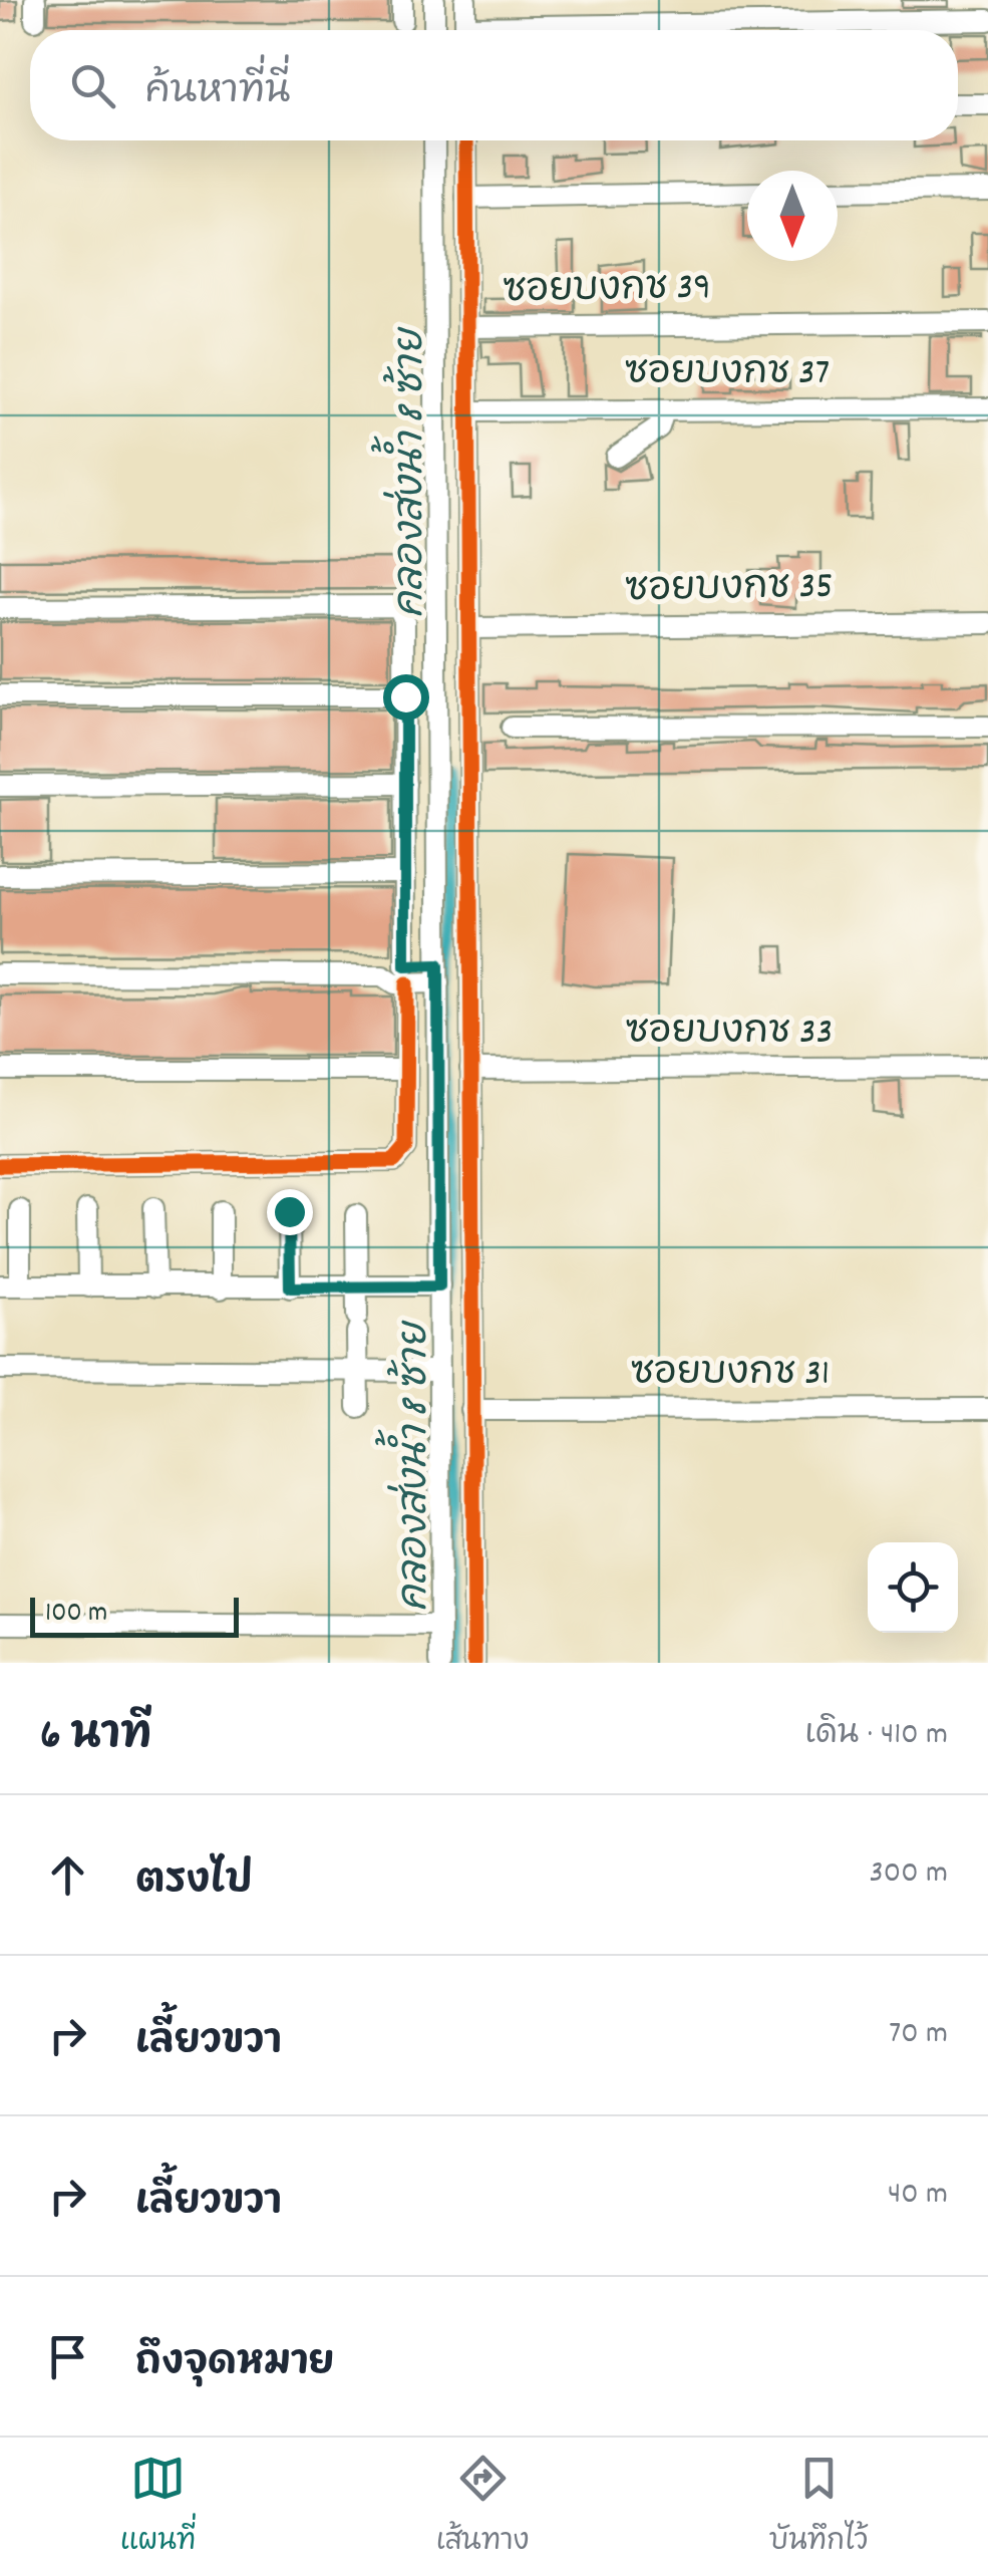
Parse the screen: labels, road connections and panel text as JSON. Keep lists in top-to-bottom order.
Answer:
{
  "streets": {
    "street": [
      "ซอยบงกช 39",
      "ซอยบงกช 37",
      "ซอยบงกช 35",
      "ซอยบงกช 33",
      "ซอยบงกช 31"
    ]
  },
  "water": ["คลองส่งน้ำ 8 ซ้าย"],
  "scale_bar": "100 m",
  "north": "bottom",
  "page": {
    "search": "ค้นหาที่นี่",
    "scale": "100 m",
    "heading": ["6 นาที", "เดิน · 410 m"],
    "list": [
      ["ตรงไป", "300 m"],
      ["เลี้ยวขวา", "70 m"],
      ["เลี้ยวขวา", "40 m"],
      "ถึงจุดหมาย"
    ],
    "nav": ["แผนที่", "เส้นทาง", "บันทึกไว้"]
  }
}
